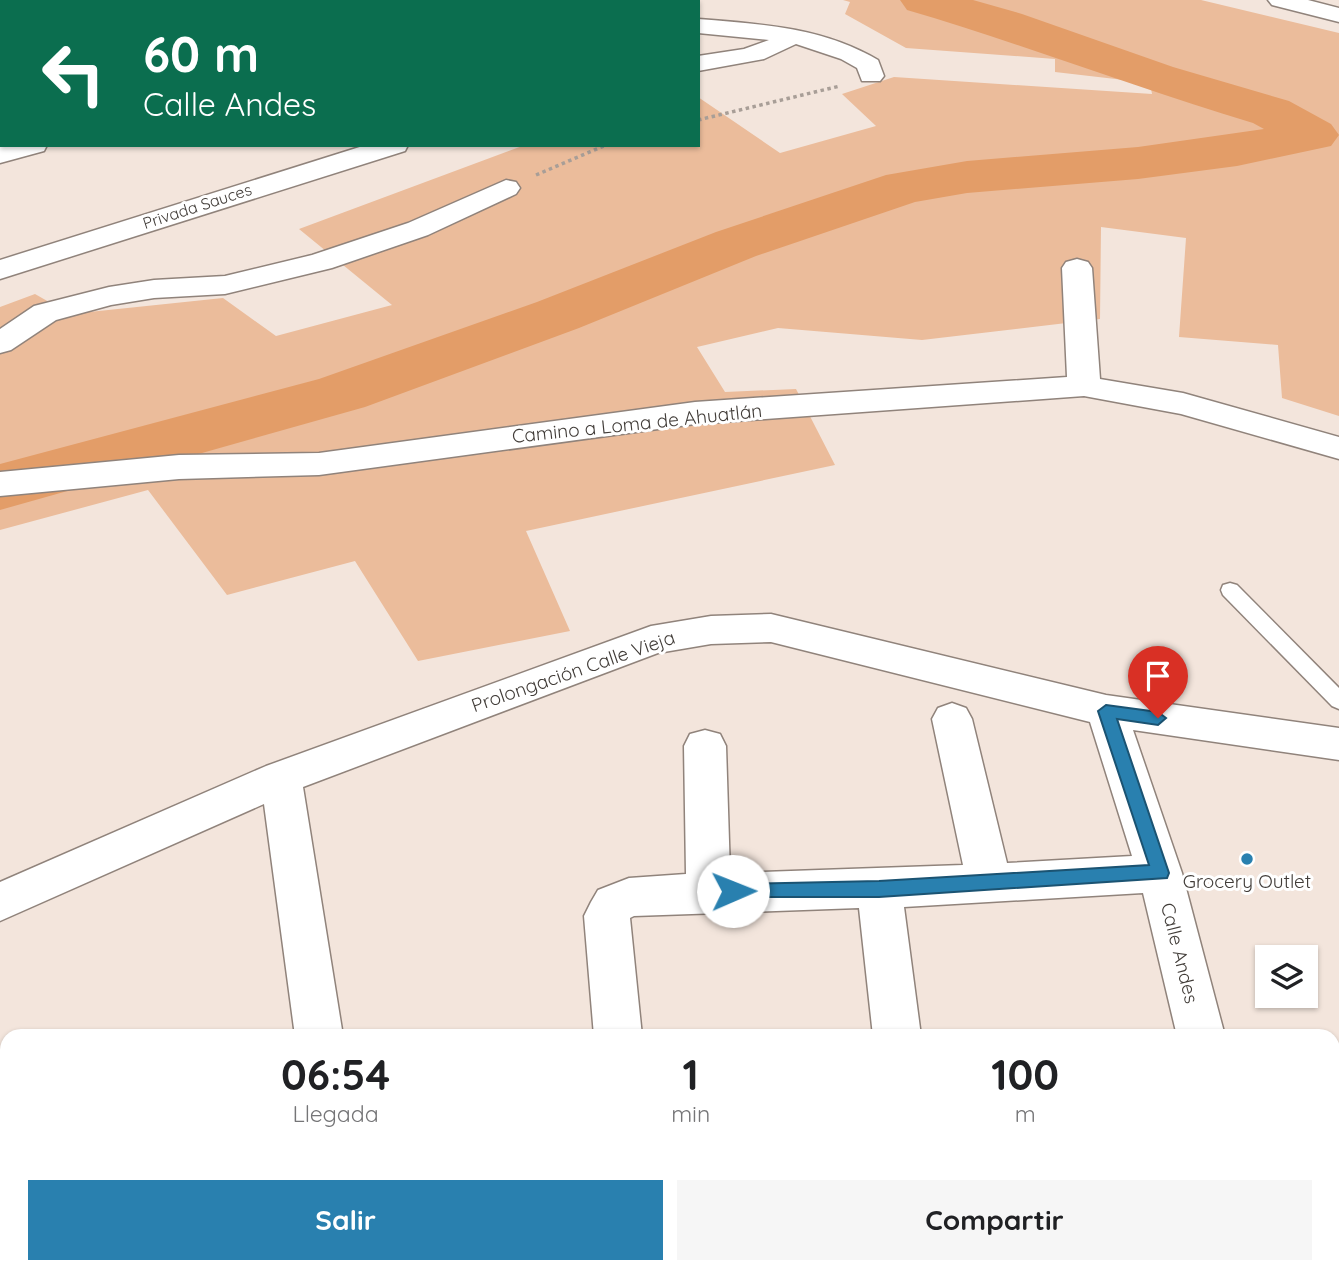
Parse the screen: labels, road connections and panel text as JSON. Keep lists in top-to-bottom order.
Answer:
{
  "streets": {
    "street": [
      "Privada Sauces",
      "Camino a Loma de Ahuatlán",
      "Prolongación Calle Vieja",
      "Calle Andes"
    ]
  },
  "crossings": [
    ["Prolongación Calle Vieja", "Calle Andes"]
  ],
  "places": ["Grocery Outlet"],
  "page": {
    "turn": ["60 m", "Calle Andes"],
    "eta": [
      "06:54",
      "Llegada",
      "1",
      "min",
      "100",
      "m"
    ],
    "buttons": ["Salir", "Compartir"]
  }
}
